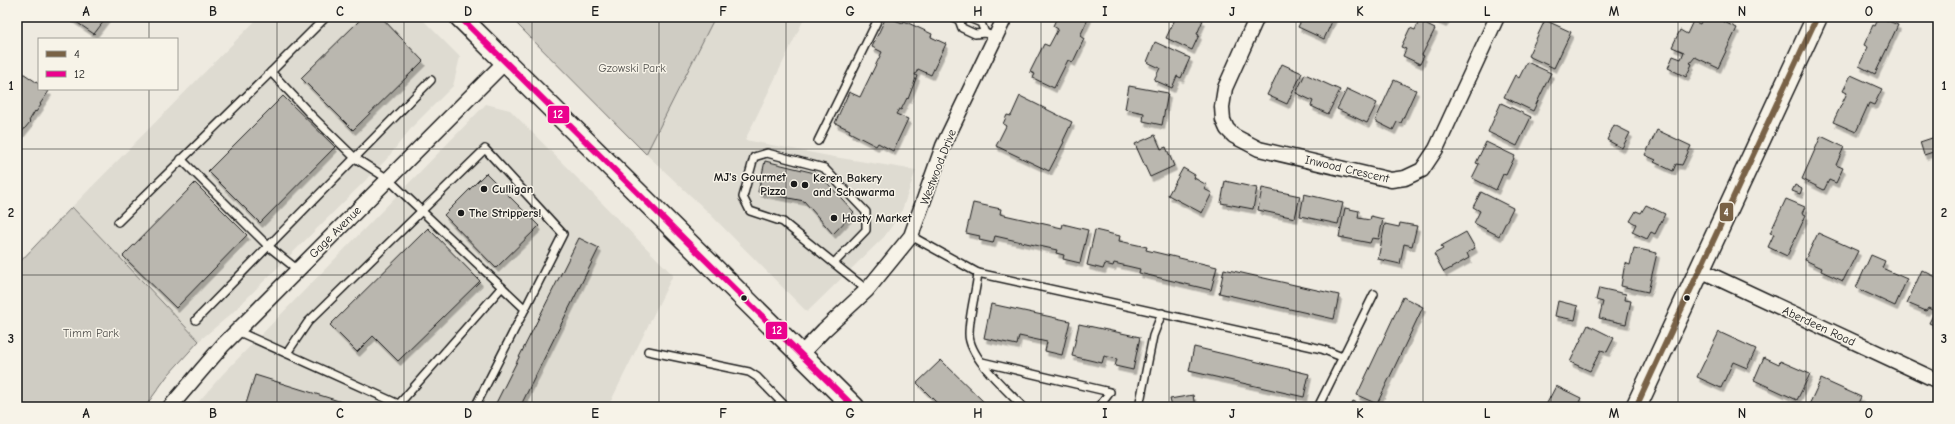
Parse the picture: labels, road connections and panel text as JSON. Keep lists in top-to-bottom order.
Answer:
{
  "streets": {
    "street": [
      "Westwood Drive",
      "Inwood Crescent",
      "Gage Avenue",
      "Aberdeen Road"
    ]
  },
  "parks": ["Gzowski Park", "Timm Park"],
  "places": [
    "MJ's Gourmet Pizza",
    "Keren Bakery and Schawarma",
    "Culligan",
    "The Strippers!",
    "Hasty Market"
  ],
  "lines": ["transit line 4", "transit line 12"],
  "legend": ["4", "12"],
  "grid": {
    "columns": [
      "A",
      "B",
      "C",
      "D",
      "E",
      "F",
      "G",
      "H",
      "I",
      "J",
      "K",
      "L",
      "M",
      "N",
      "O"
    ],
    "rows": ["1", "2", "3"]
  }
}
